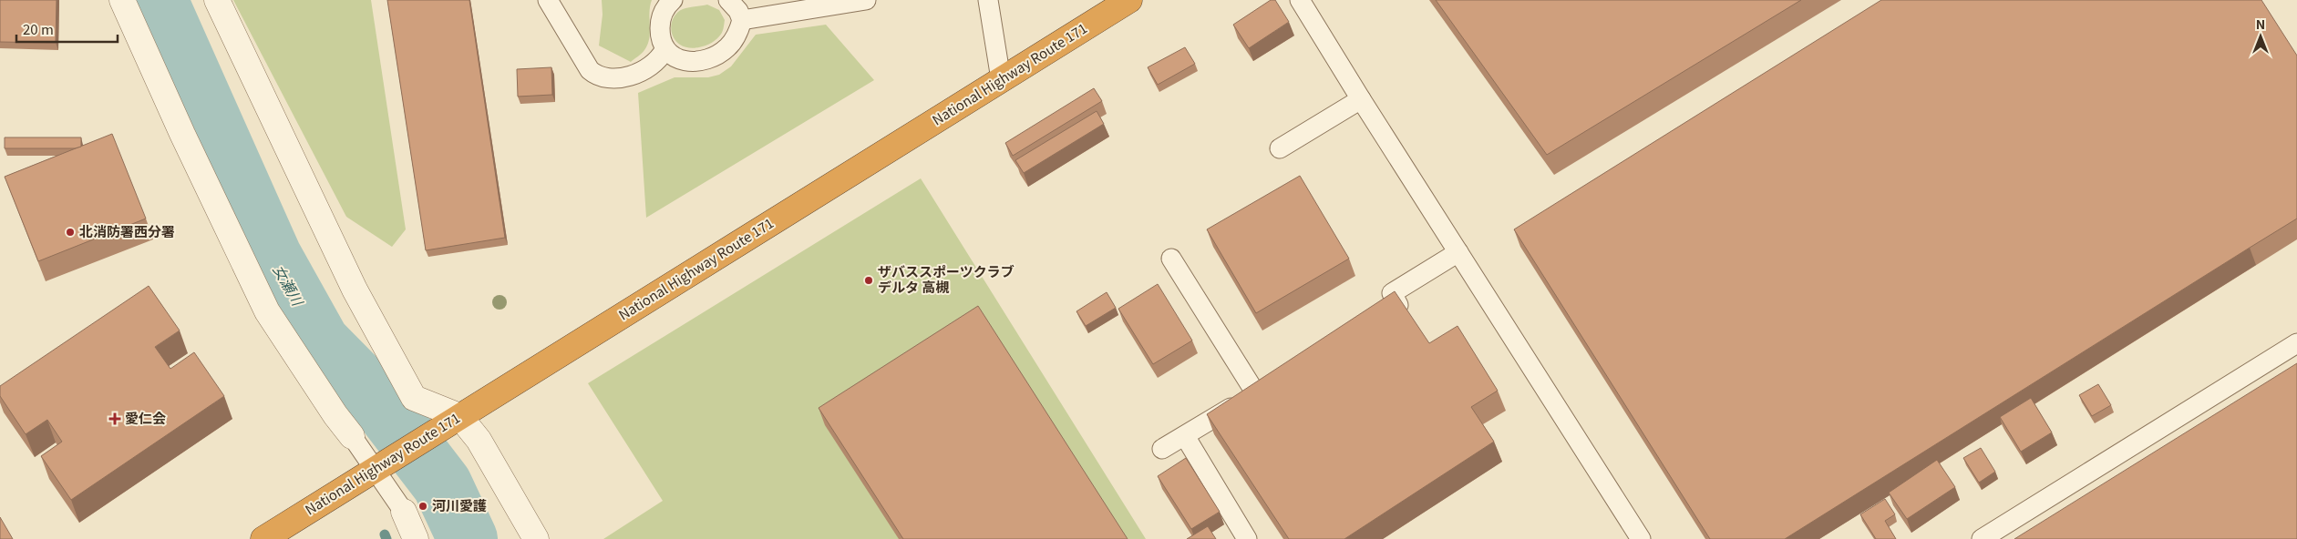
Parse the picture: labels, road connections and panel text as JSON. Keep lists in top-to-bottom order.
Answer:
{
  "streets": {
    "highway": ["National Highway Route 171"]
  },
  "water": ["女瀬川"],
  "places": {
    "other": ["北消防署西分署", "ザバススポーツクラブ デルタ 高槻", "河川愛護"],
    "health": ["愛仁会"]
  },
  "scale_bar": "20 m",
  "north": "top"
}
